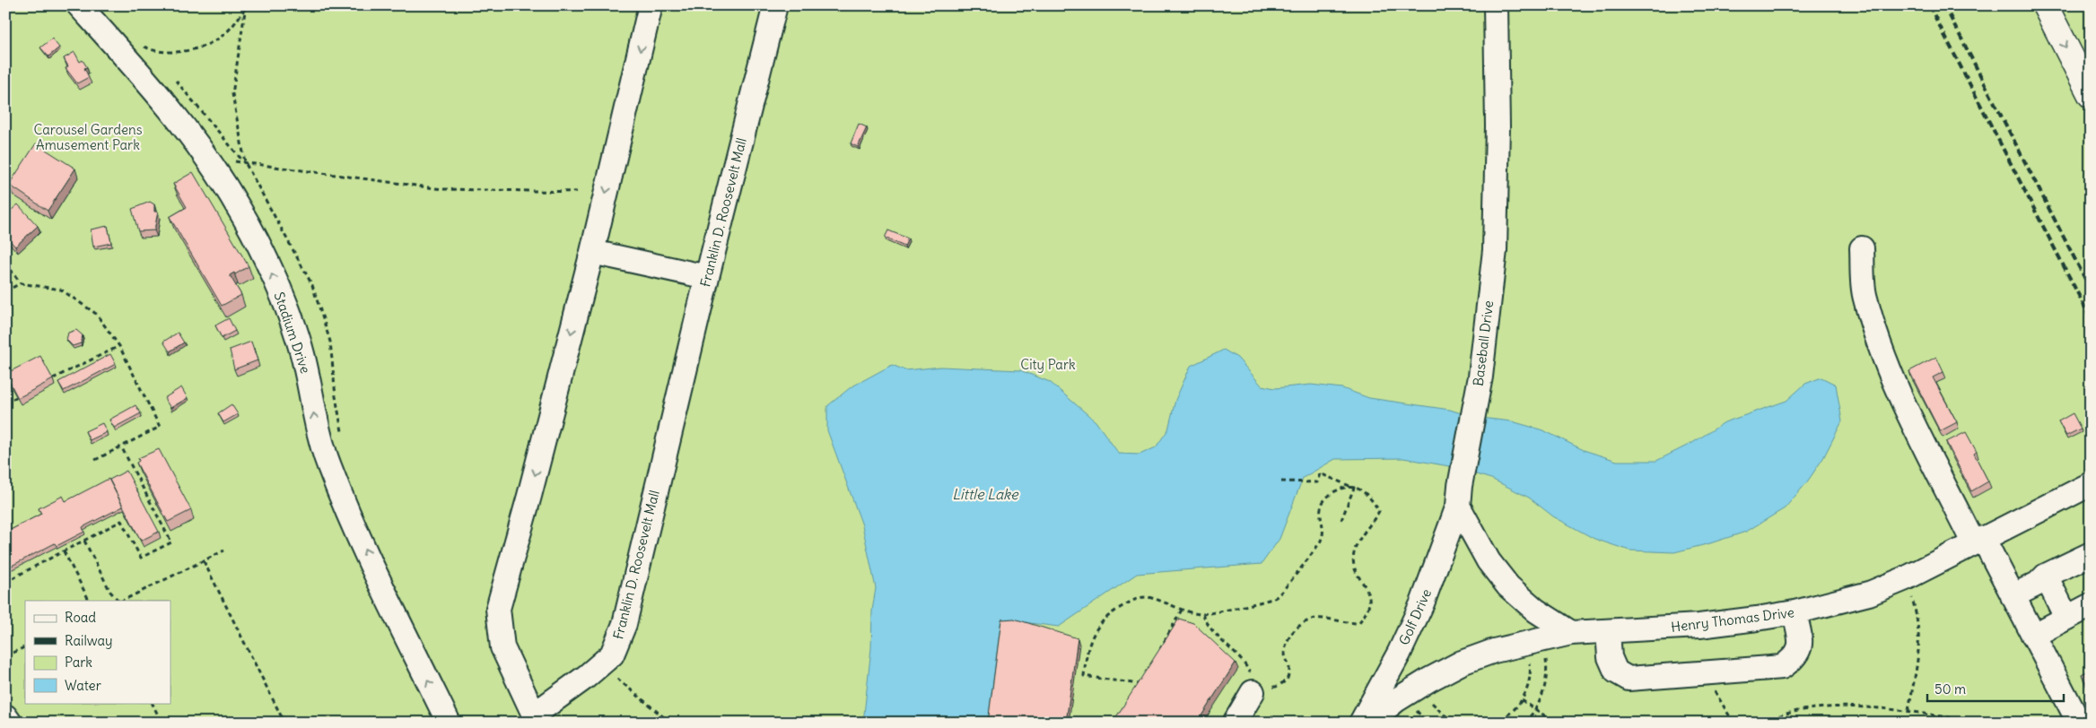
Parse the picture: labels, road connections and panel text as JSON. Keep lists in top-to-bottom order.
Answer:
{
  "streets": {
    "street": [
      "Franklin D. Roosevelt Mall",
      "Stadium Drive",
      "Baseball Drive",
      "Golf Drive",
      "Henry Thomas Drive"
    ]
  },
  "crossings": [
    ["Baseball Drive", "Golf Drive"]
  ],
  "one_way": ["Stadium Drive"],
  "water": ["Little Lake"],
  "parks": ["Carousel Gardens Amusement Park", "City Park"],
  "legend": [
    "Road",
    "Railway",
    "Park",
    "Water"
  ],
  "scale_bar": "50 m"
}
